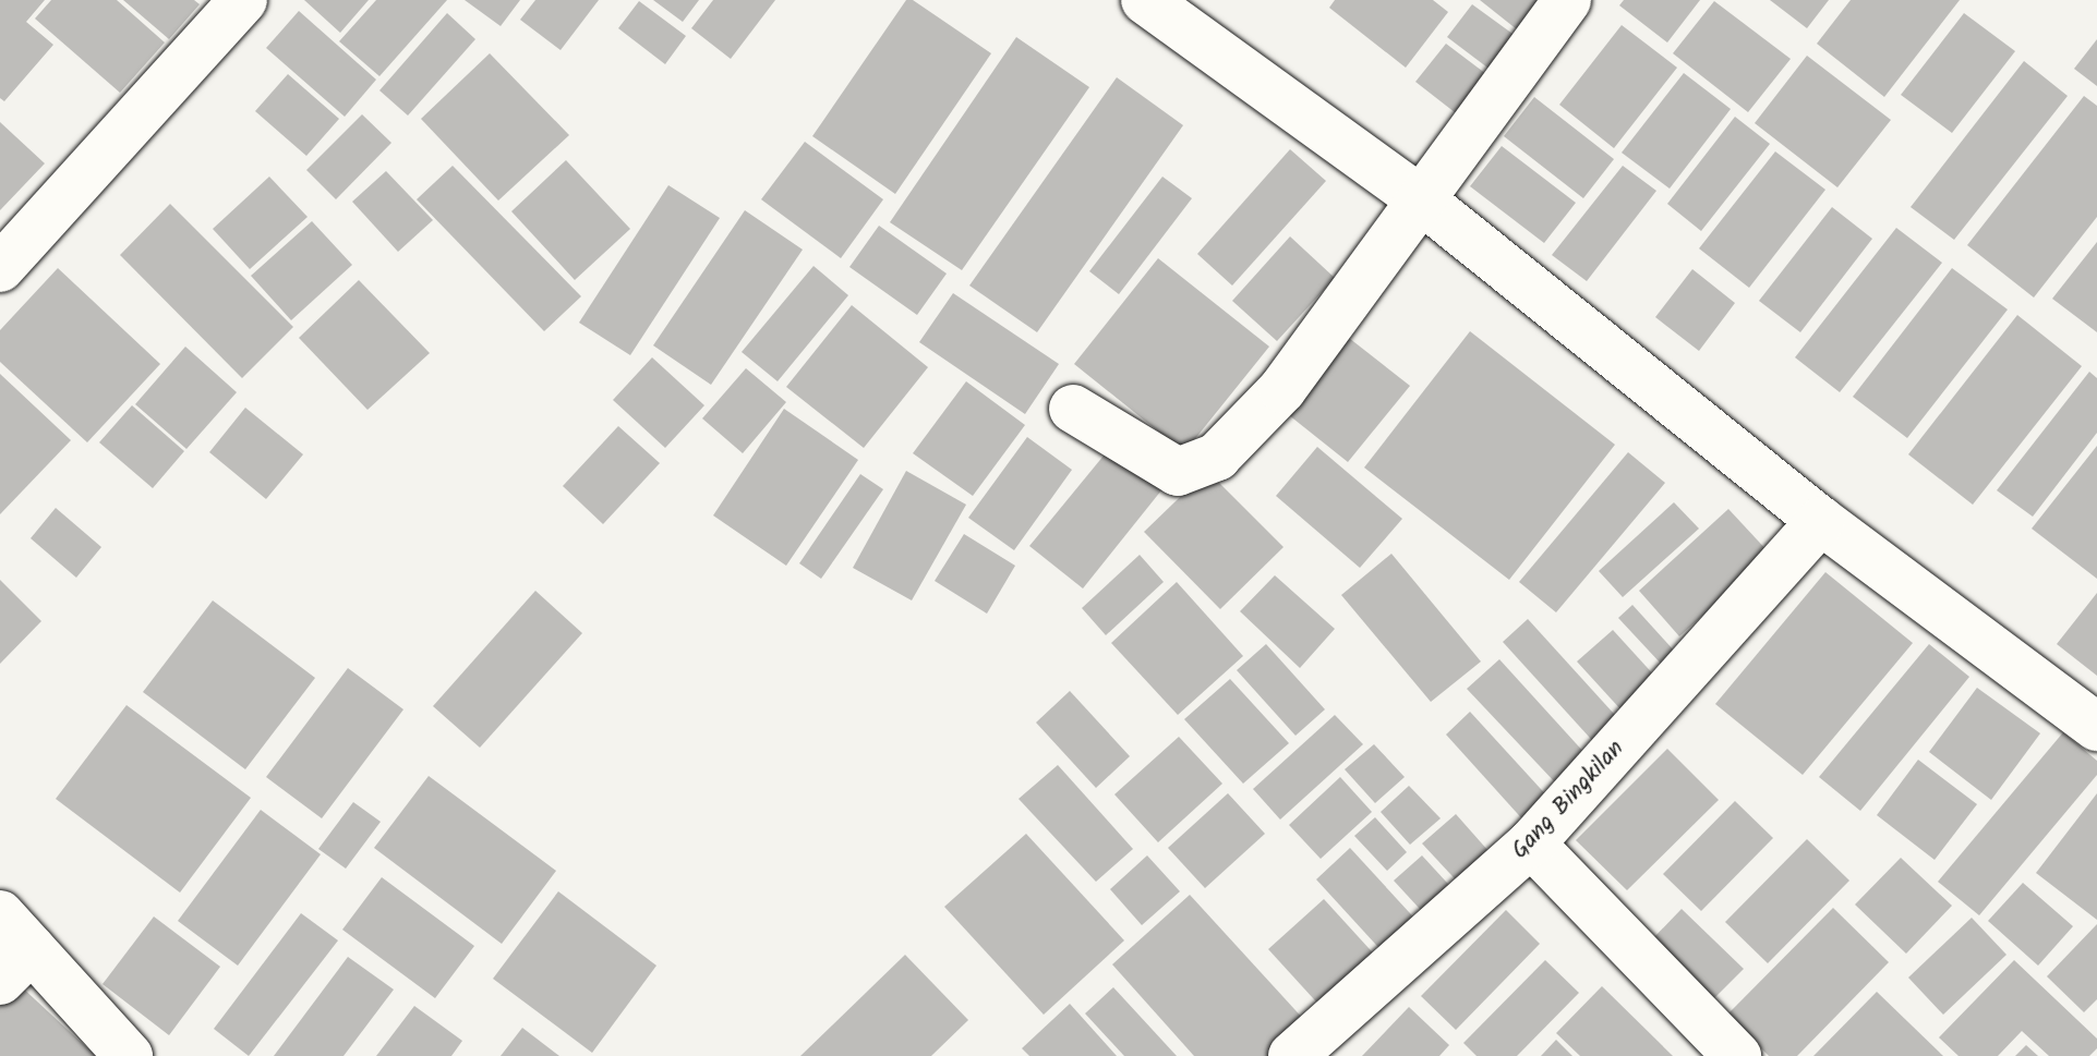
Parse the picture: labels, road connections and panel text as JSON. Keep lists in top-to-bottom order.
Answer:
{
  "streets": {
    "street": ["Gang Bingkilan"]
  }
}
